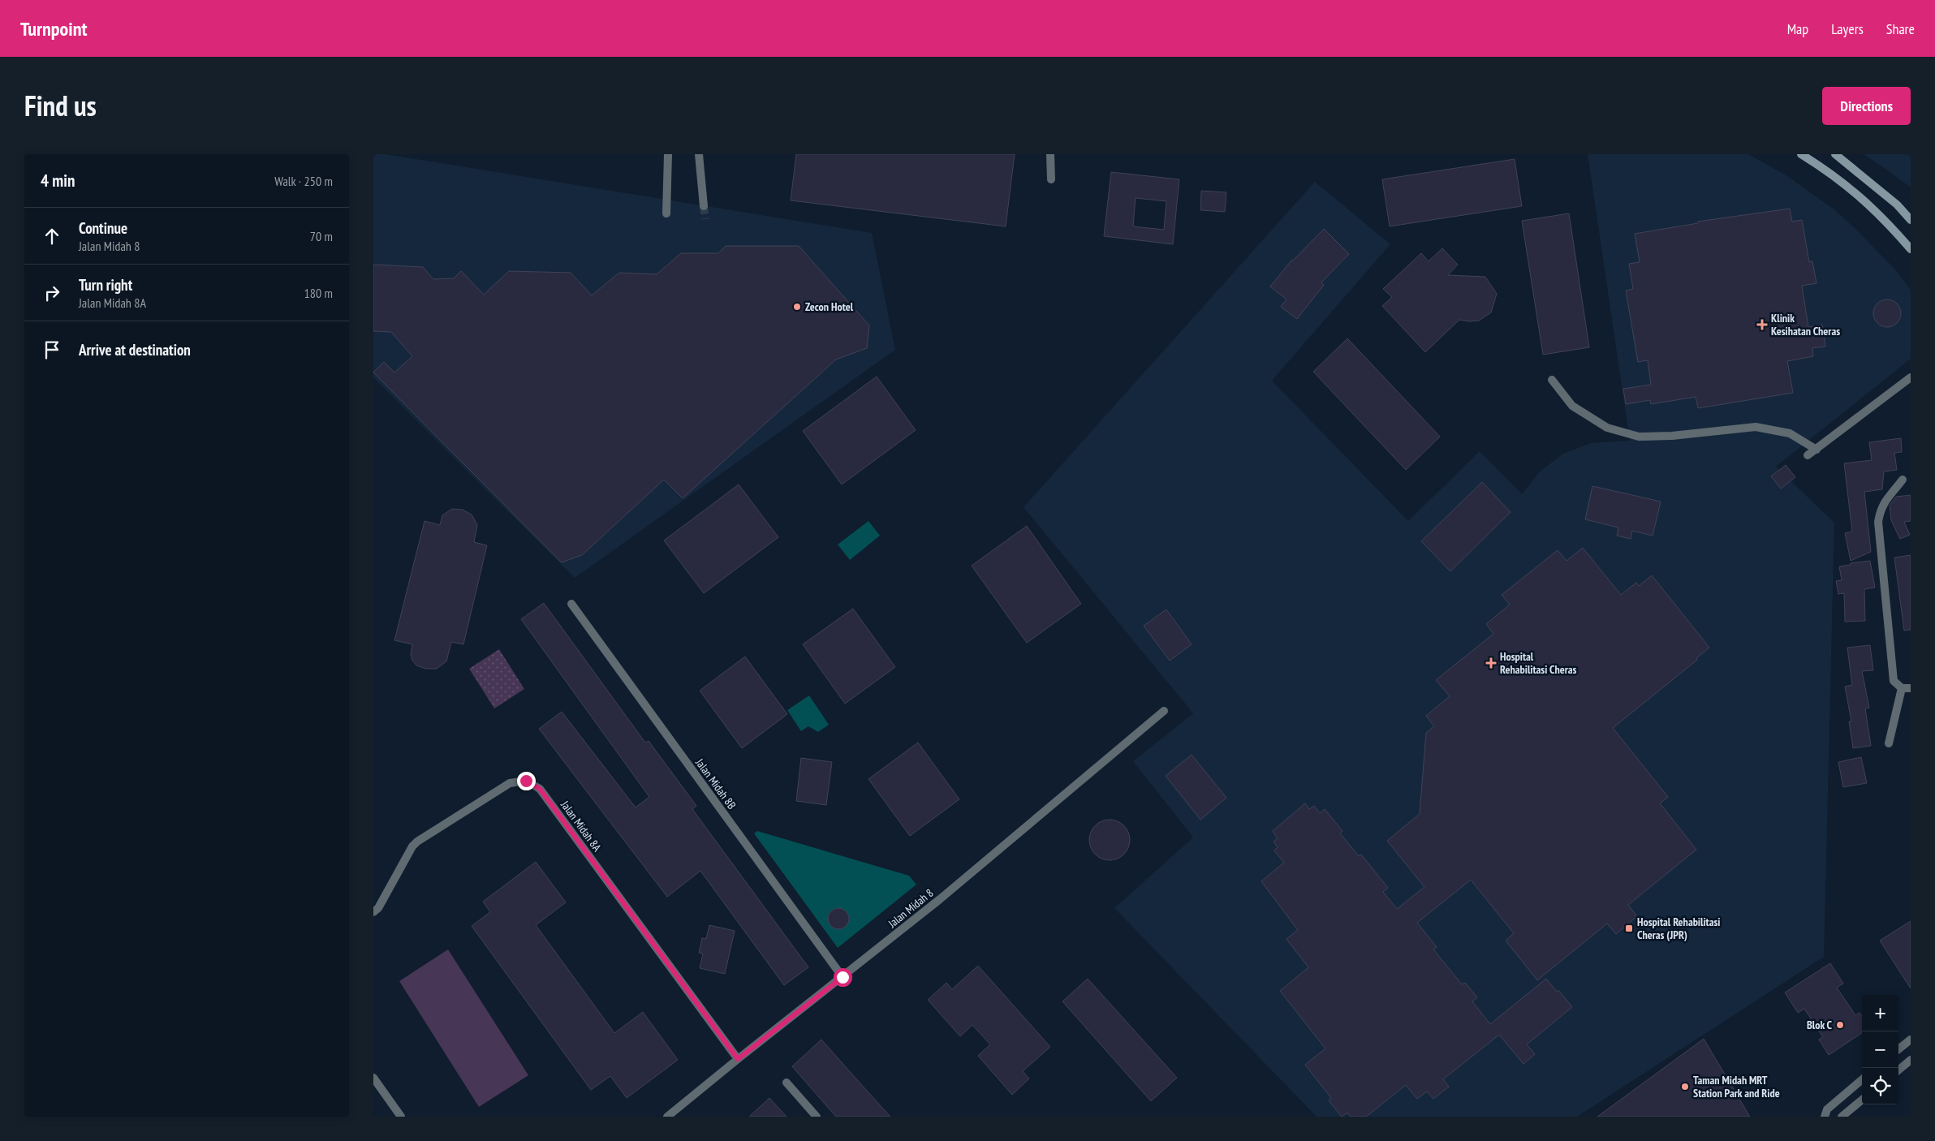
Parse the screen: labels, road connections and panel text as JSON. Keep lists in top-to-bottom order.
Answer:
{
  "streets": {
    "street": ["Jalan Midah 8B", "Jalan Midah 8A", "Jalan Midah 8"]
  },
  "crossings": [
    ["Jalan Midah 8B", "Jalan Midah 8"],
    ["Jalan Midah 8A", "Jalan Midah 8"]
  ],
  "places": {
    "other": ["Zecon Hotel", "Blok C", "Taman Midah MRT Station Park and Ride"],
    "health": ["Klinik Kesihatan Cheras", "Hospital Rehabilitasi Cheras"],
    "transit": ["Hospital Rehabilitasi Cheras (JPR)"]
  },
  "page": {
    "header": "Turnpoint",
    "nav": ["Map", "Layers", "Share"],
    "title": "Find us",
    "buttons": "Directions",
    "heading": ["4 min", "Walk · 250 m"],
    "list": [
      ["Continue", "Jalan Midah 8", "70 m"],
      ["Turn right", "Jalan Midah 8A", "180 m"],
      "Arrive at destination"
    ],
    "map_buttons": ["+", "−"]
  }
}
